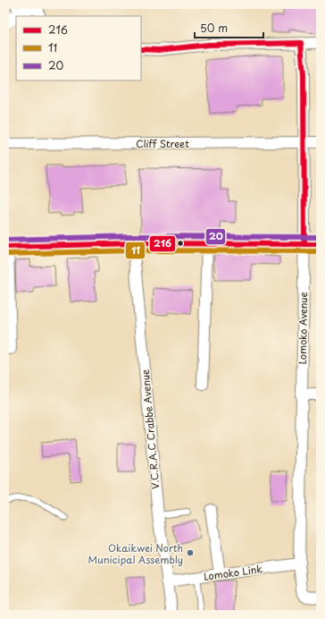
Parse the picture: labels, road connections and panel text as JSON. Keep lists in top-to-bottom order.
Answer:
{
  "streets": {
    "street": [
      "Cliff Street",
      "Lomoko Avenue",
      "V.C.R.A.C Crabbe Avenue",
      "Lomoko Link"
    ]
  },
  "crossings": [
    ["Cliff Street", "Lomoko Avenue"],
    ["Lomoko Avenue", "Lomoko Link"],
    ["V.C.R.A.C Crabbe Avenue", "Lomoko Link"]
  ],
  "places": ["Okaikwei North Municipal Assembly"],
  "lines": ["transit line 216", "transit line 20", "transit line 11"],
  "legend": ["216", "11", "20"],
  "scale_bar": "50 m"
}
